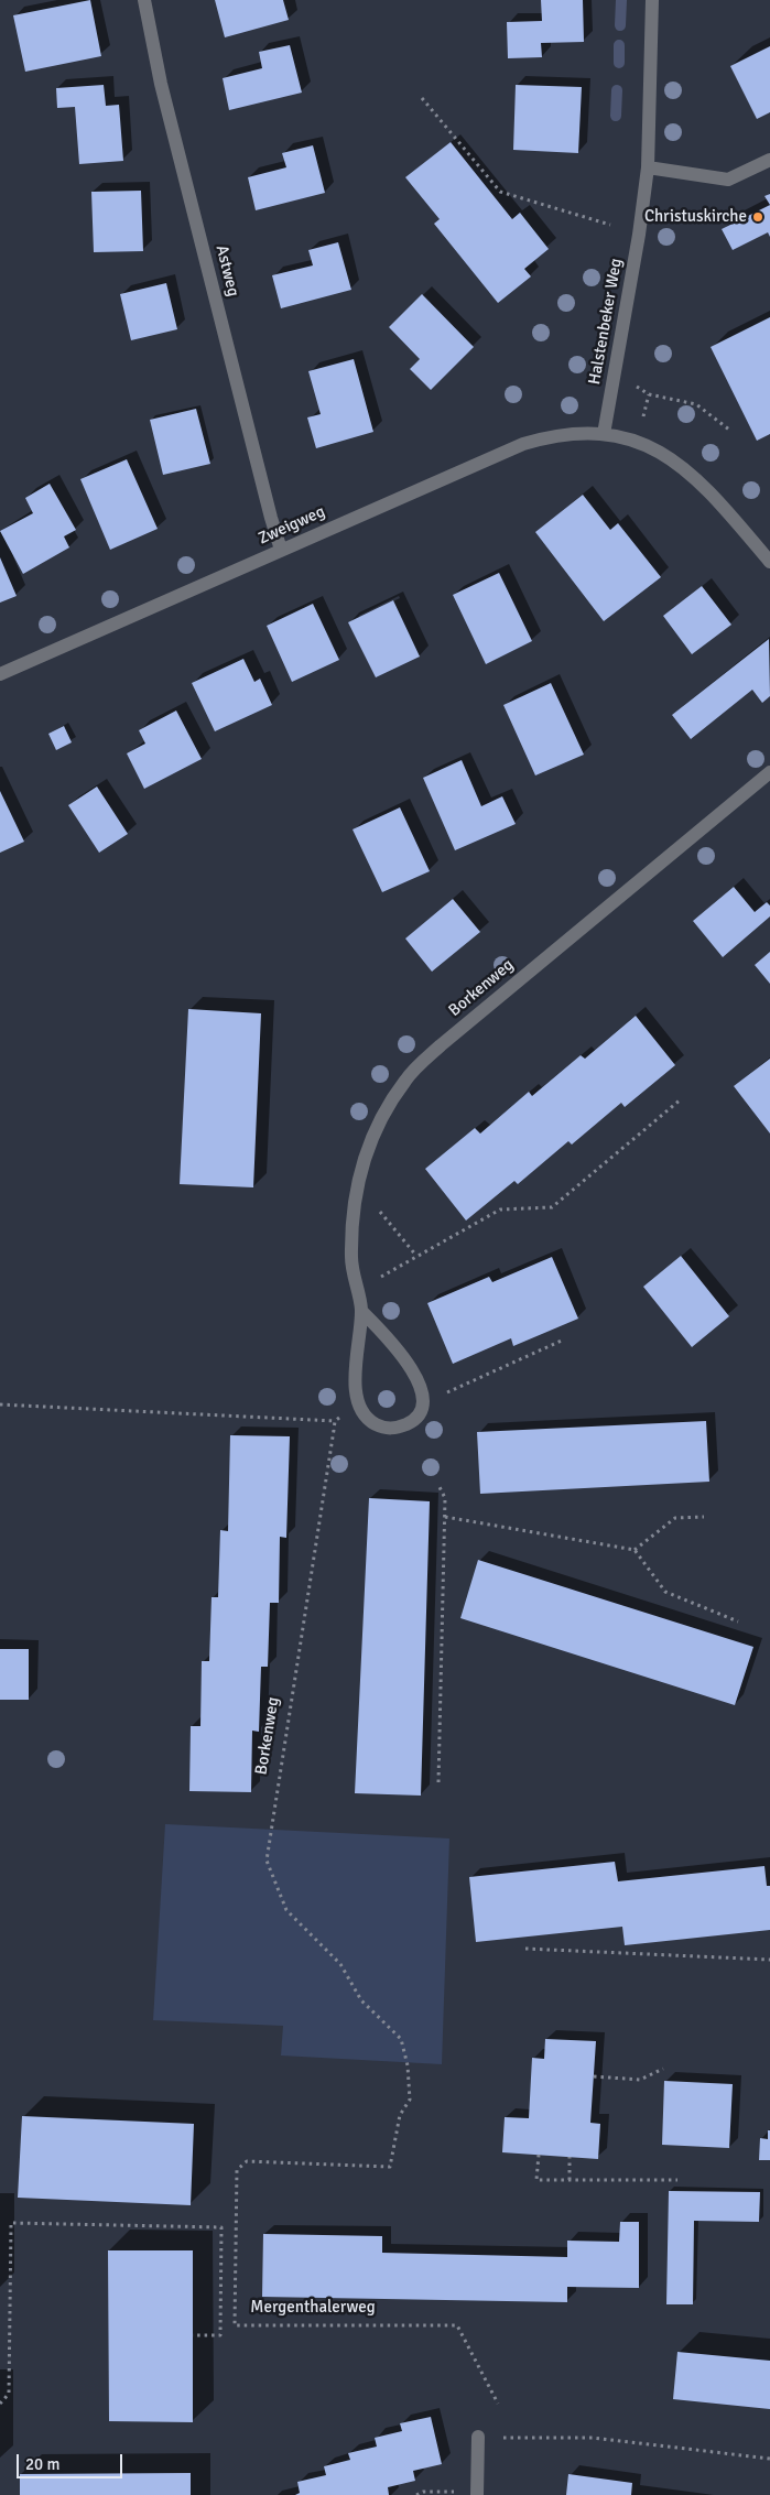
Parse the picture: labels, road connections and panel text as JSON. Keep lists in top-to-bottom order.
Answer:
{
  "streets": {
    "street": [
      "Astweg",
      "Halstenbeker Weg",
      "Zweigweg",
      "Borkenweg"
    ],
    "path": ["Mergenthalerweg"]
  },
  "crossings": [
    ["Astweg", "Zweigweg"],
    ["Halstenbeker Weg", "Zweigweg"],
    ["Borkenweg", "Mergenthalerweg"]
  ],
  "places": ["Christuskirche"],
  "scale_bar": "20 m"
}
